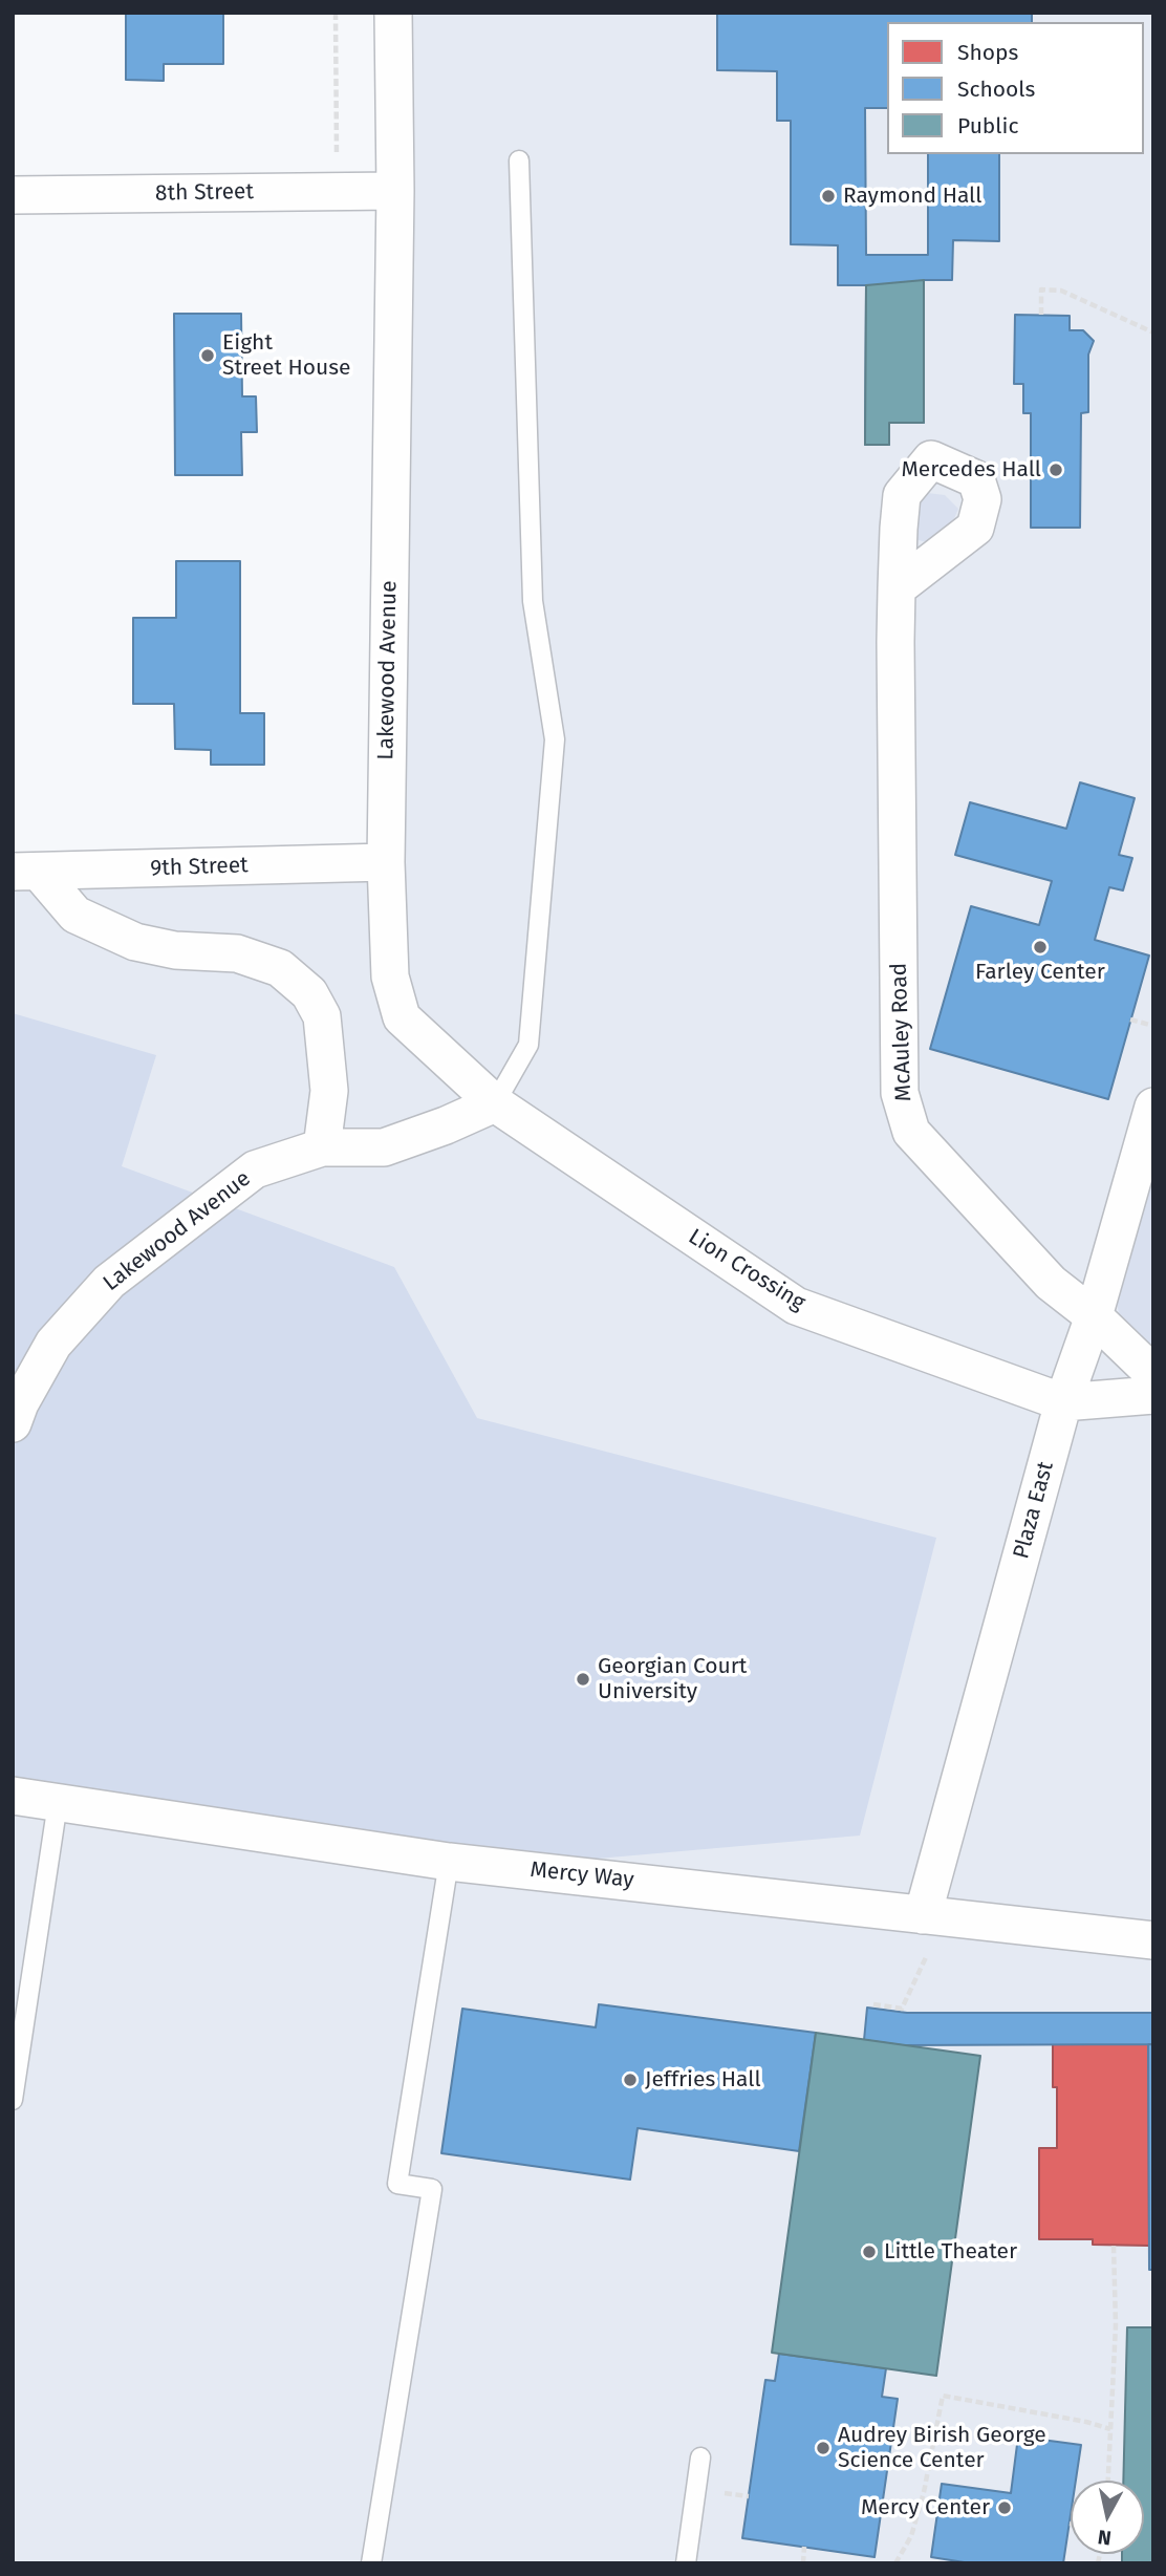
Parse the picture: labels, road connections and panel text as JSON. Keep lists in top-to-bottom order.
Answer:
{
  "streets": {
    "street": [
      "8th Street",
      "Lakewood Avenue",
      "9th Street",
      "McAuley Road",
      "Lion Crossing",
      "Plaza East",
      "Mercy Way"
    ]
  },
  "crossings": [
    ["8th Street", "Lakewood Avenue"],
    ["Lakewood Avenue", "9th Street"],
    ["Lakewood Avenue", "Lion Crossing"],
    ["McAuley Road", "Plaza East"],
    ["Lion Crossing", "Plaza East"],
    ["Plaza East", "Mercy Way"]
  ],
  "places": [
    "Raymond Hall",
    "Eight Street House",
    "Mercedes Hall",
    "Farley Center",
    "Georgian Court University",
    "Jeffries Hall",
    "Little Theater",
    "Audrey Birish George Science Center",
    "Mercy Center"
  ],
  "legend": ["Shops", "Schools", "Public"],
  "north": "bottom"
}
